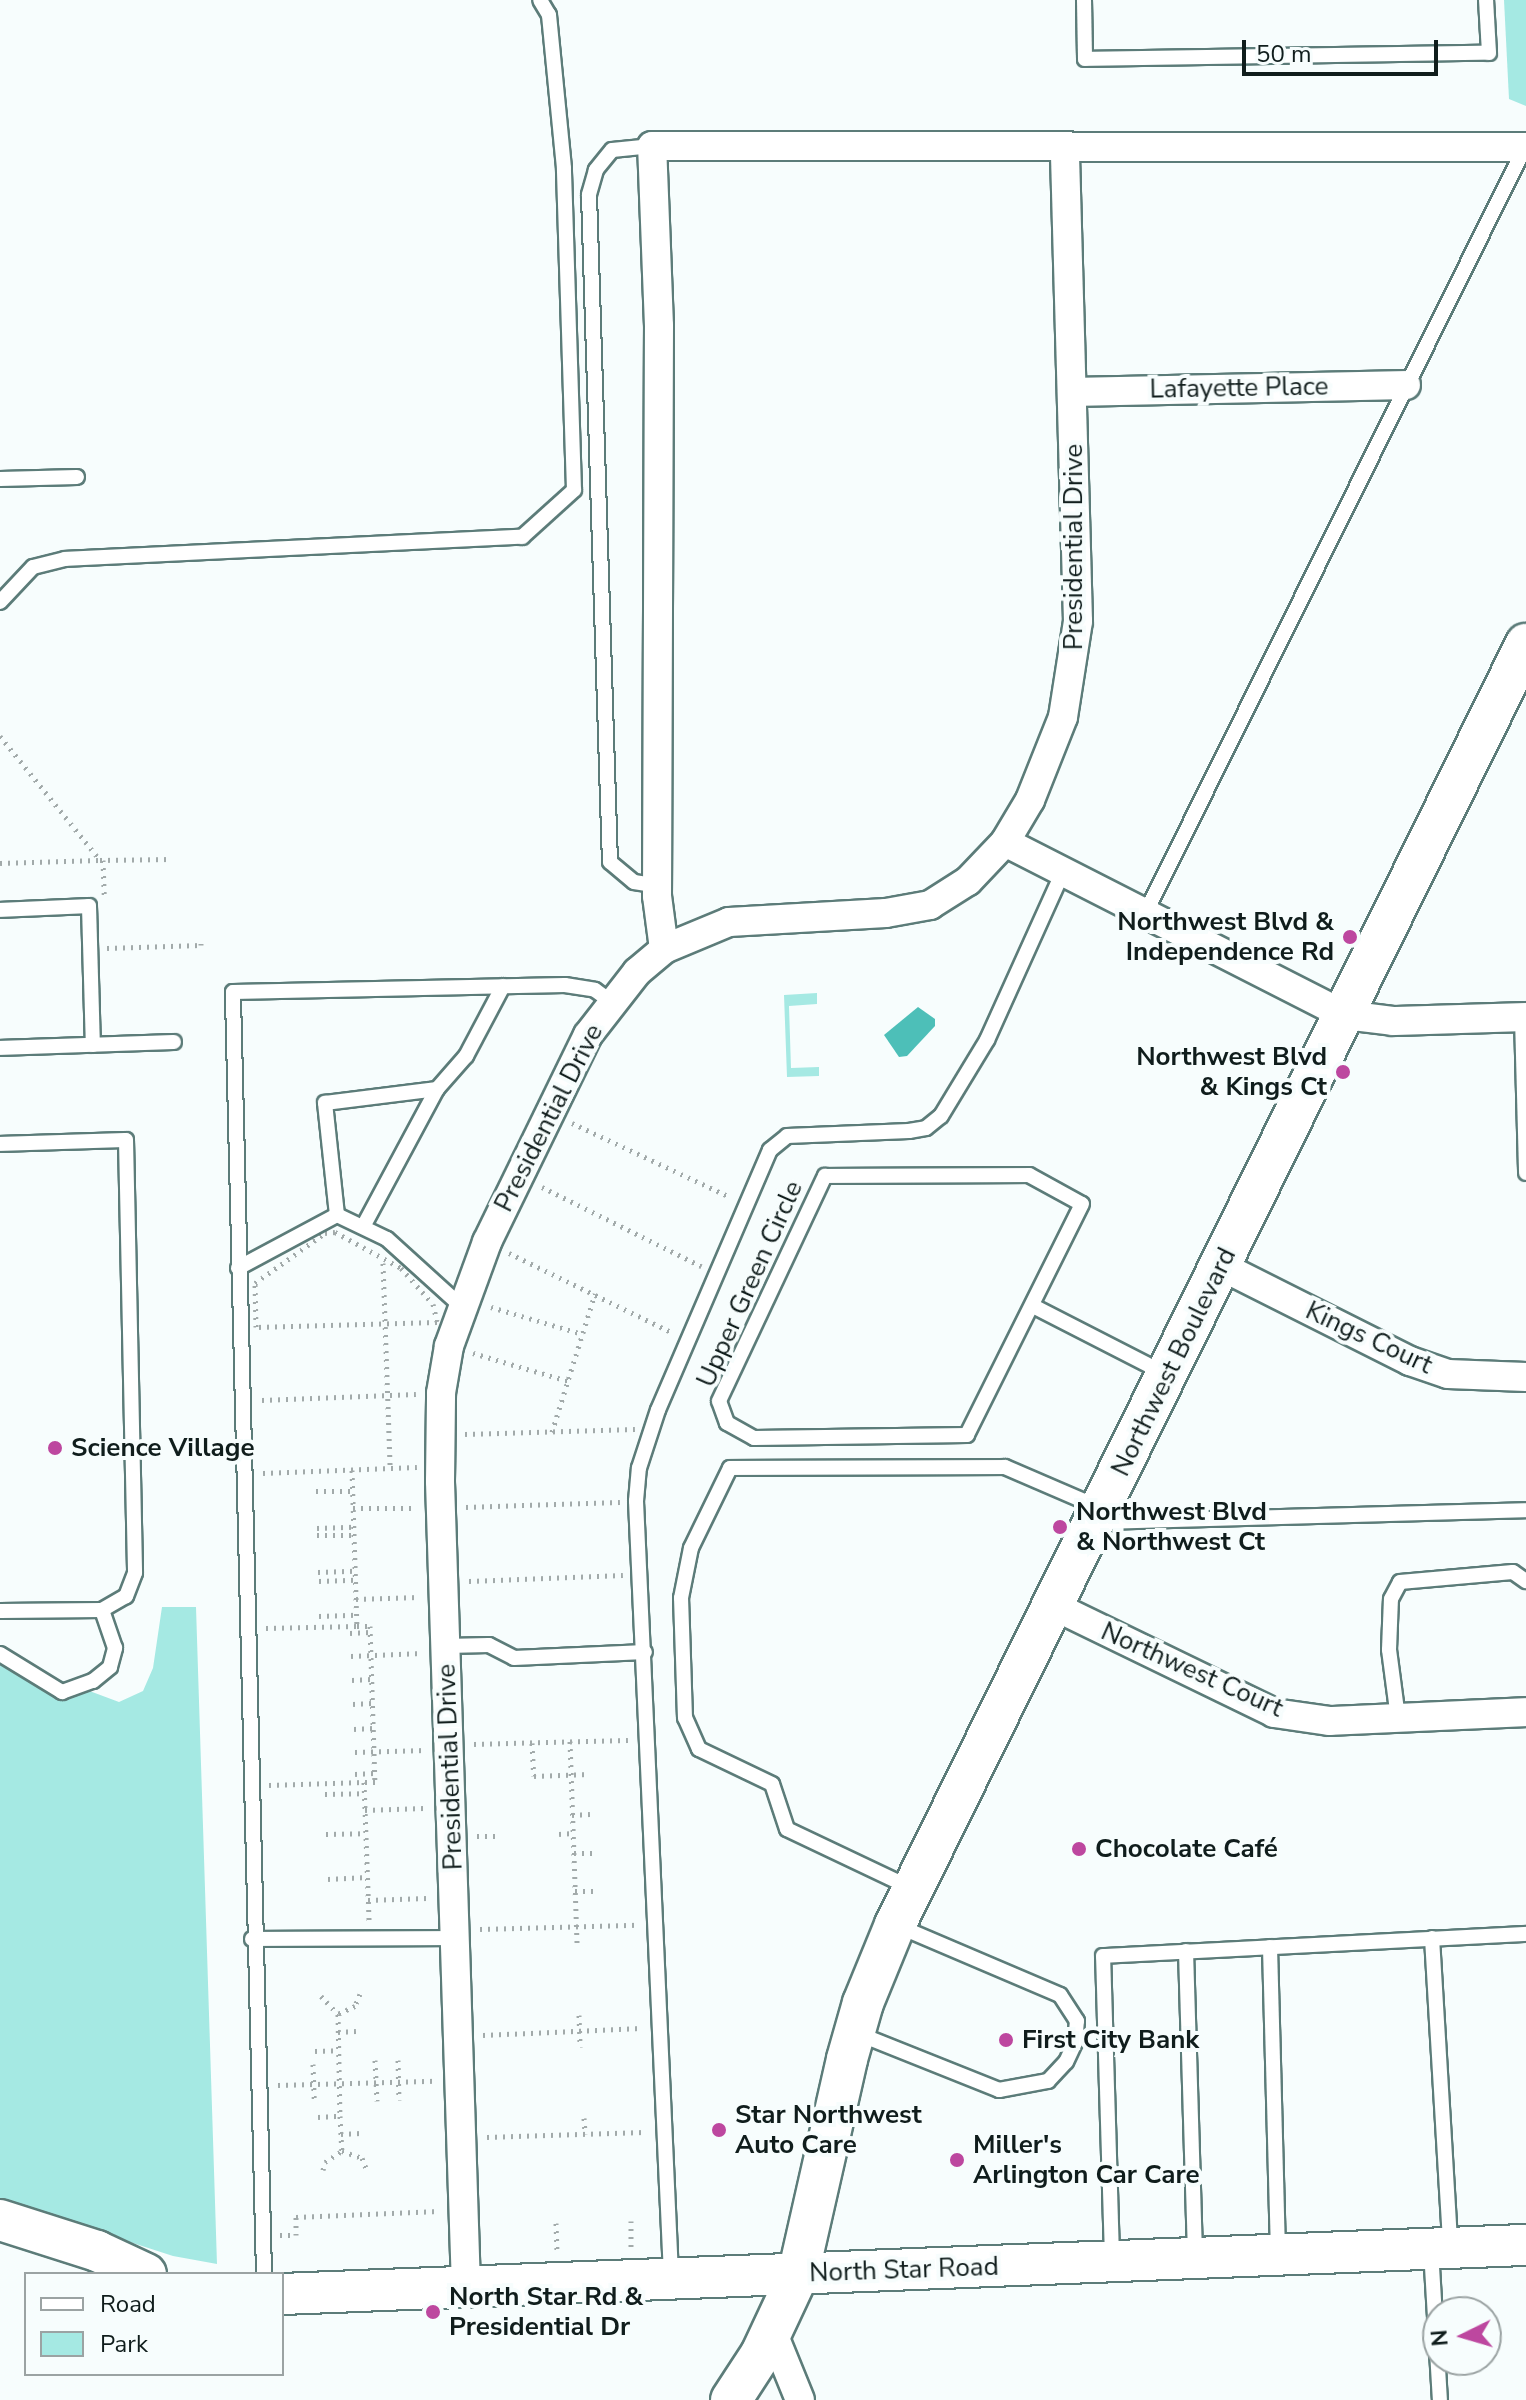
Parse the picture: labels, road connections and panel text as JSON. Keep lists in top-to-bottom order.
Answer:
{
  "streets": {
    "main road": ["Northwest Boulevard", "North Star Road"],
    "street": [
      "Lafayette Place",
      "Presidential Drive",
      "Kings Court",
      "Northwest Court"
    ],
    "lane": ["Upper Green Circle"]
  },
  "crossings": [
    ["Lafayette Place", "Presidential Drive"],
    ["Presidential Drive", "North Star Road"],
    ["Kings Court", "Northwest Boulevard"],
    ["Northwest Boulevard", "Northwest Court"],
    ["Northwest Boulevard", "North Star Road"]
  ],
  "places": [
    "Northwest Blvd & Independence Rd",
    "Northwest Blvd & Kings Ct",
    "Science Village",
    "Northwest Blvd & Northwest Ct",
    "Chocolate Café",
    "First City Bank",
    "Star Northwest Auto Care",
    "Miller's Arlington Car Care",
    "North Star Rd & Presidential Dr"
  ],
  "legend": ["Road", "Park"],
  "scale_bar": "50 m",
  "north": "left"
}
